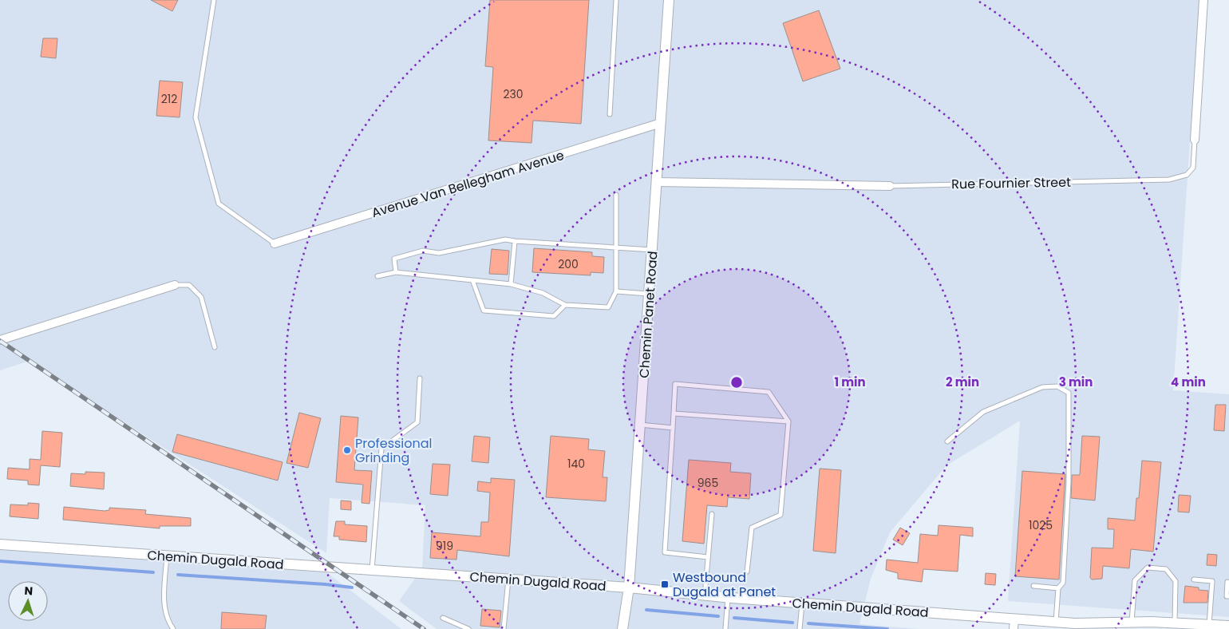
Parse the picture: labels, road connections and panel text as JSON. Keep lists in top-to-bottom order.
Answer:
{
  "streets": {
    "street": [
      "Rue Fournier Street",
      "Avenue Van Bellegham Avenue",
      "Chemin Panet Road",
      "Chemin Dugald Road"
    ]
  },
  "crossings": [
    ["Rue Fournier Street", "Chemin Panet Road"],
    ["Avenue Van Bellegham Avenue", "Chemin Panet Road"],
    ["Chemin Panet Road", "Chemin Dugald Road"]
  ],
  "places": {
    "other": ["Professional Grinding"],
    "transit": ["Westbound Dugald at Panet"]
  },
  "house_numbers": [
    "230",
    "212",
    "200",
    "140",
    "965",
    "1025",
    "919"
  ],
  "north": "top",
  "rings": [
    "1 min",
    "2 min",
    "3 min",
    "4 min"
  ]
}
